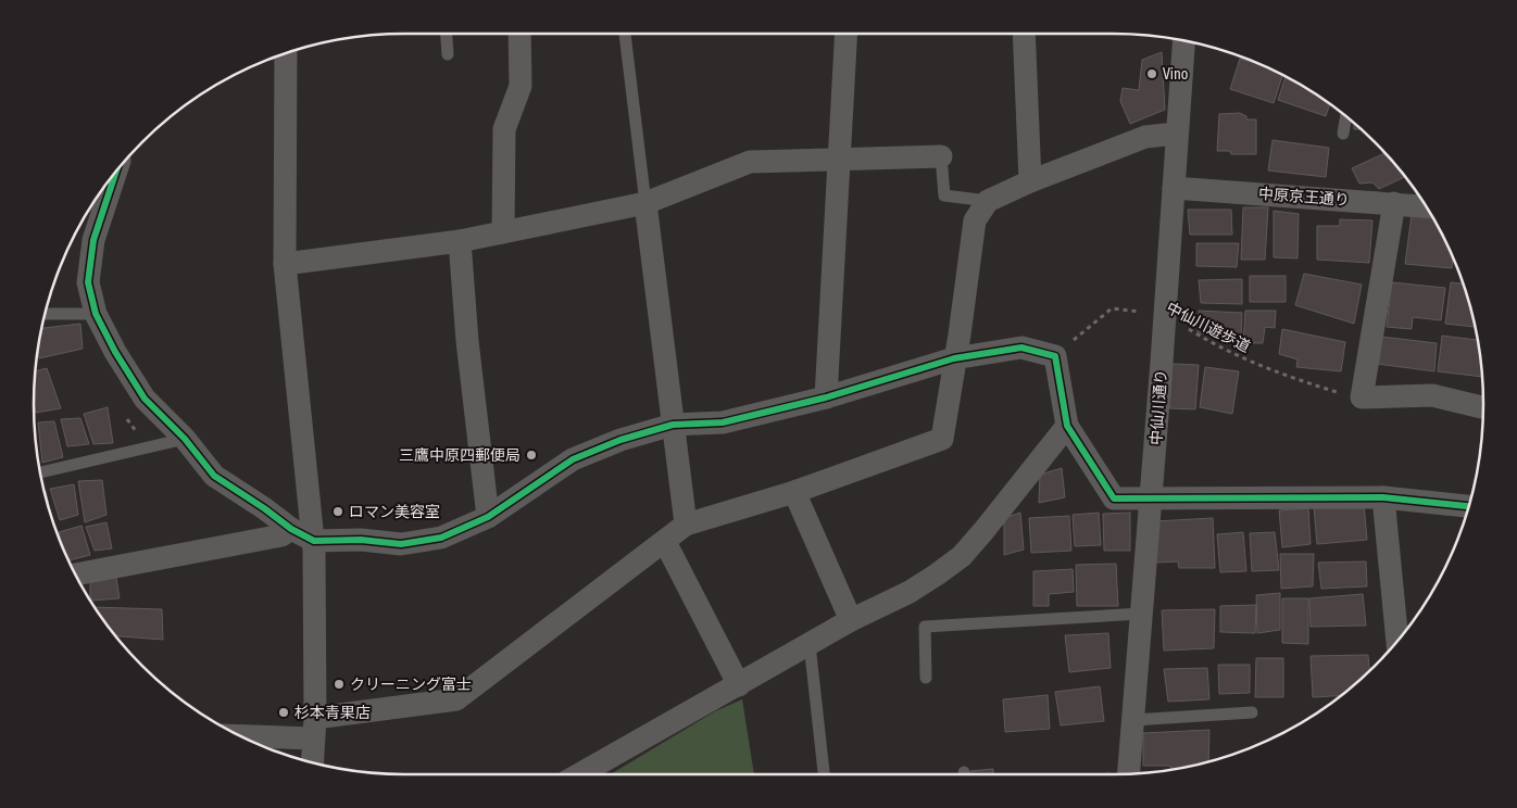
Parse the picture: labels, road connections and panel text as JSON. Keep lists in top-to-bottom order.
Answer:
{
  "streets": {
    "street": ["中原京王通り", "中仙川通り"],
    "path": ["中仙川遊歩道"]
  },
  "crossings": [
    ["中原京王通り", "中仙川通り"],
    ["中仙川遊歩道", "中仙川通り"]
  ],
  "places": [
    "Vino",
    "三鷹中原四郵便局",
    "ロマン美容室",
    "クリーニング富士",
    "杉本青果店"
  ]
}
